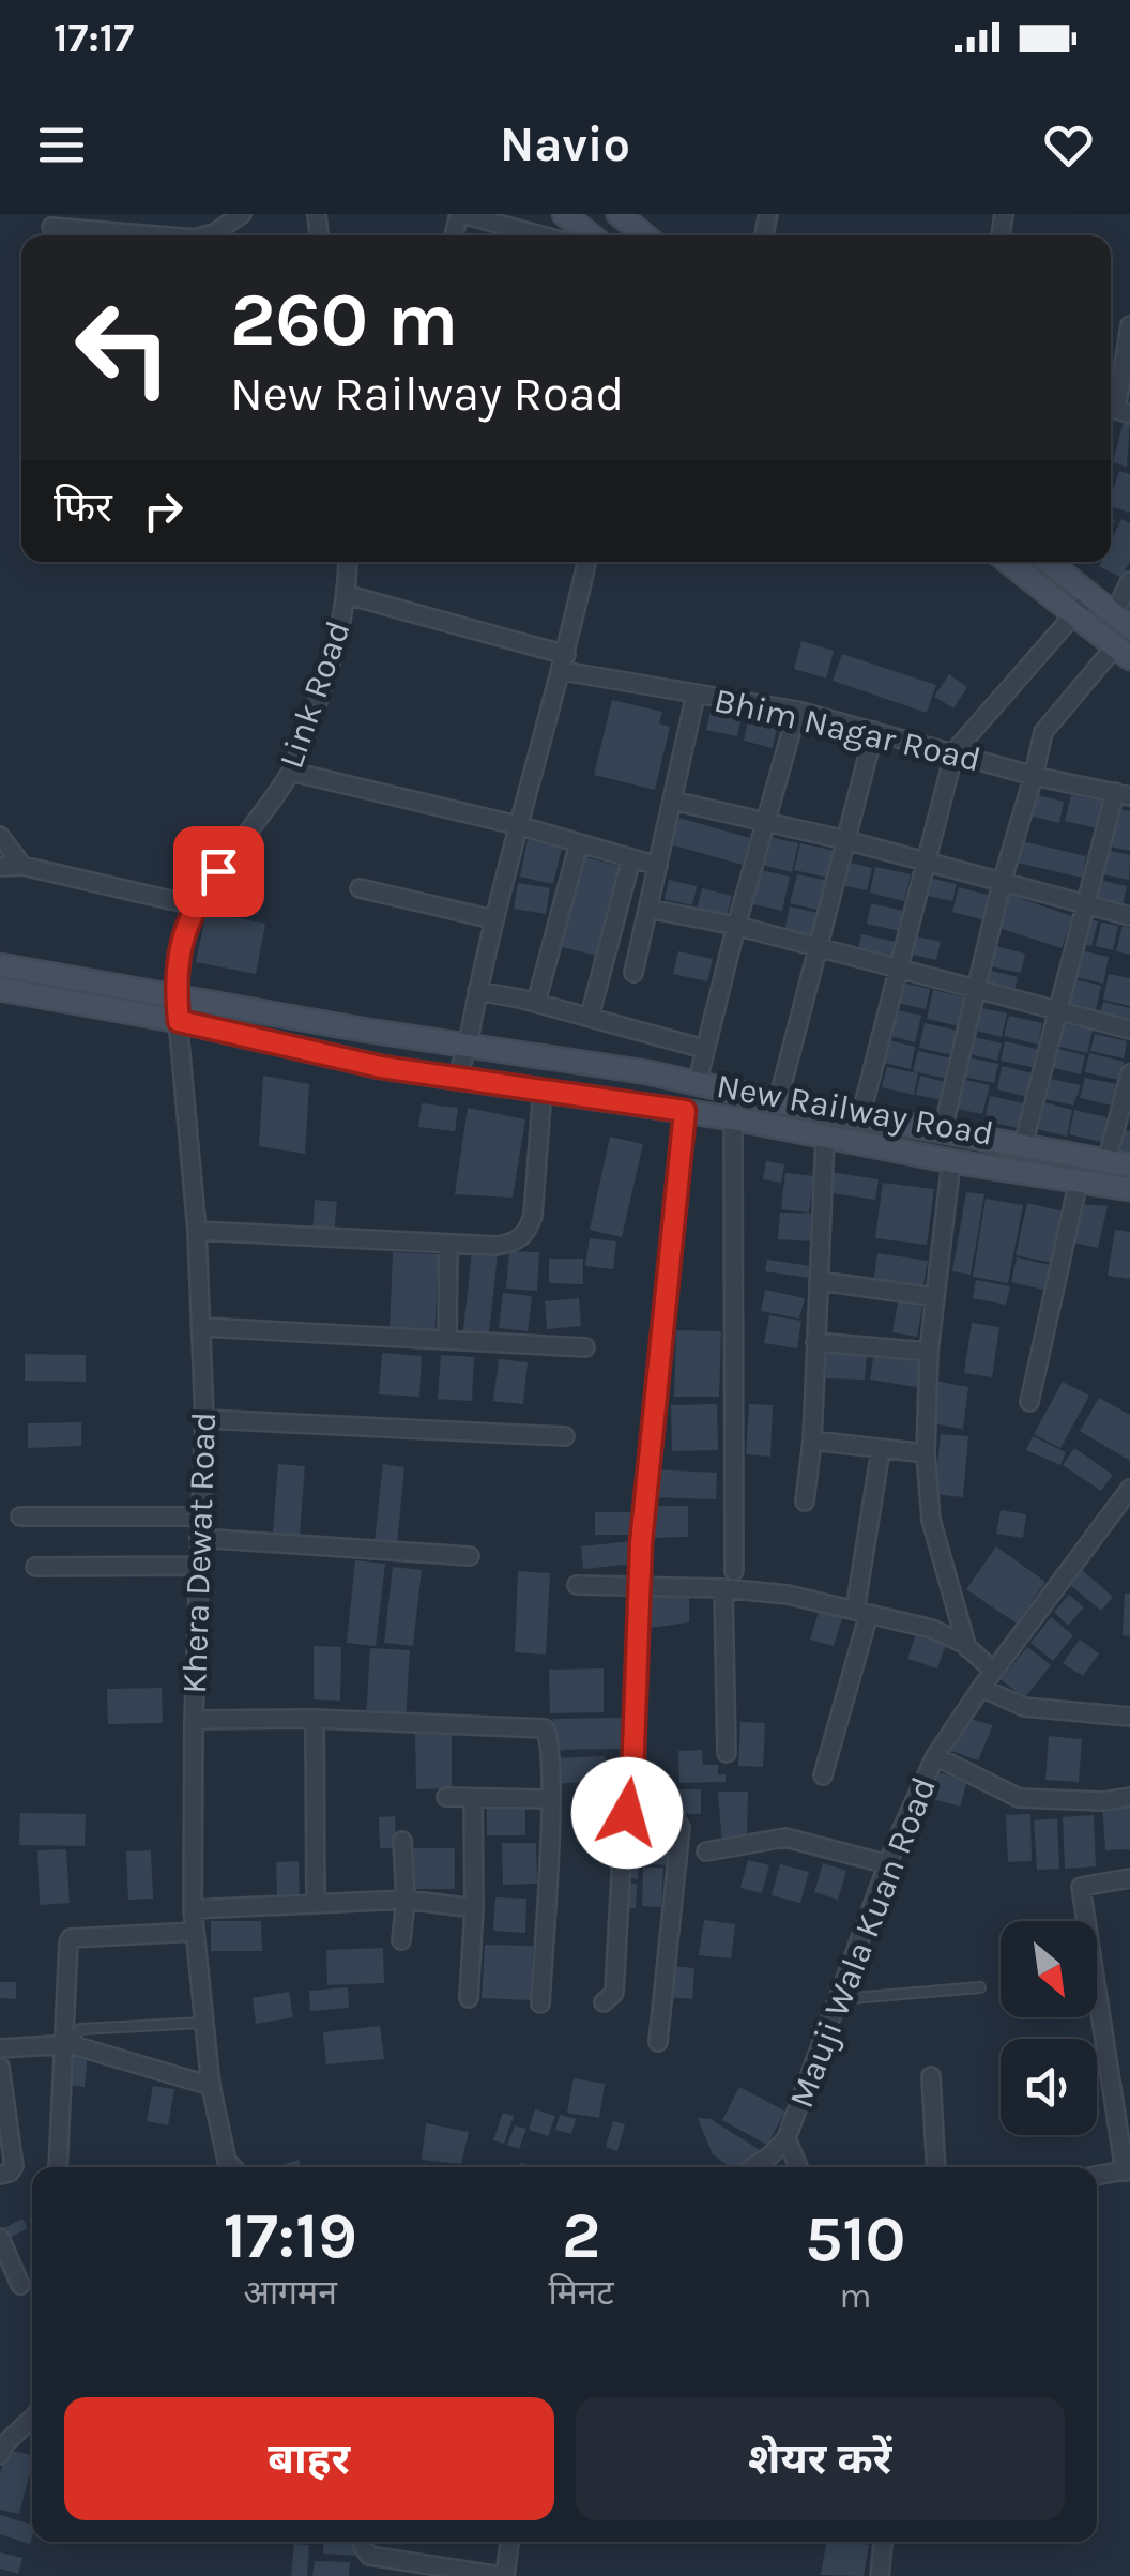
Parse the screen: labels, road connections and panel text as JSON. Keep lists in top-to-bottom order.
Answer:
{
  "streets": {
    "main road": ["New Railway Road"],
    "street": [
      "Link Road",
      "Bhim Nagar Road",
      "Khera Dewat Road",
      "Mauji Wala Kuan Road"
    ]
  },
  "crossings": [
    ["Link Road", "Bhim Nagar Road"],
    ["Link Road", "New Railway Road"],
    ["Link Road", "Khera Dewat Road"],
    ["New Railway Road", "Khera Dewat Road"]
  ],
  "north": "bottom right",
  "page": {
    "status": "17:17",
    "header": "Navio",
    "turn": ["260 m", "New Railway Road"],
    "then": "फिर",
    "eta": [
      "17:19",
      "आगमन",
      "2",
      "मिनट",
      "510",
      "m"
    ],
    "buttons": ["बाहर", "शेयर करें"]
  }
}
